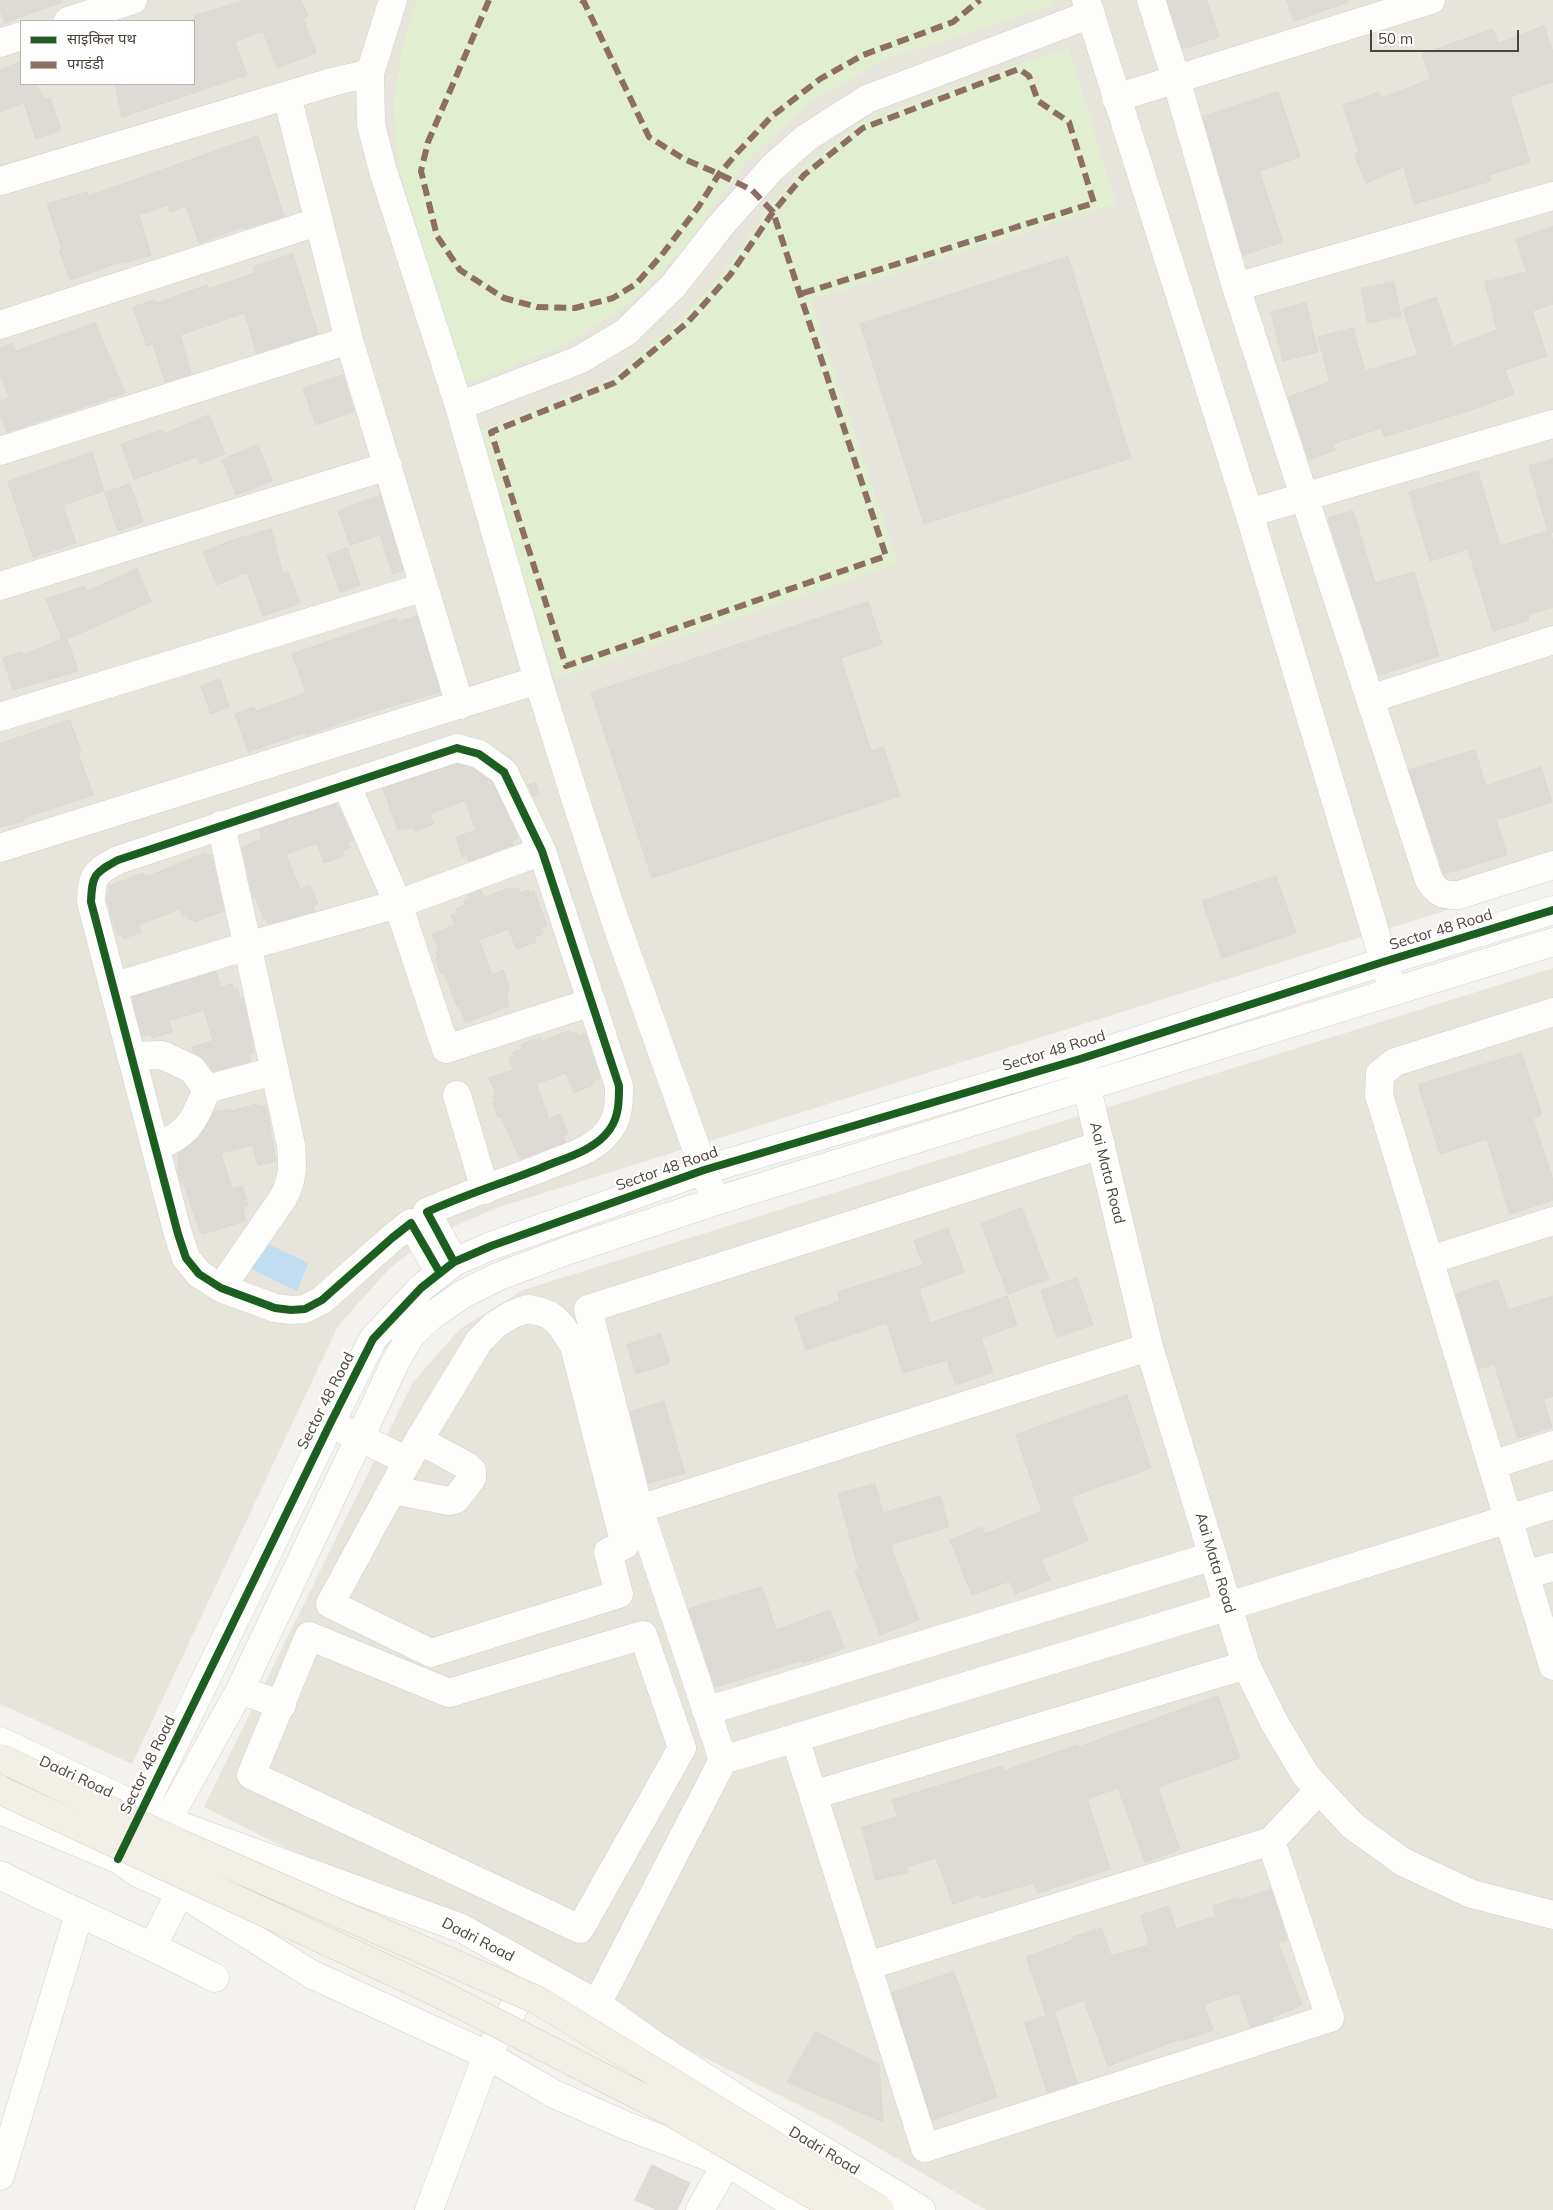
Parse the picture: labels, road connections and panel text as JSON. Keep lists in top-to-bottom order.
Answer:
{
  "streets": {
    "street": ["Sector 48 Road", "Aai Mata Road", "Dadri Road"]
  },
  "crossings": [
    ["Sector 48 Road", "Aai Mata Road"],
    ["Sector 48 Road", "Dadri Road"]
  ],
  "legend": ["साइकिल पथ", "पगडंडी"],
  "scale_bar": "50 m"
}
